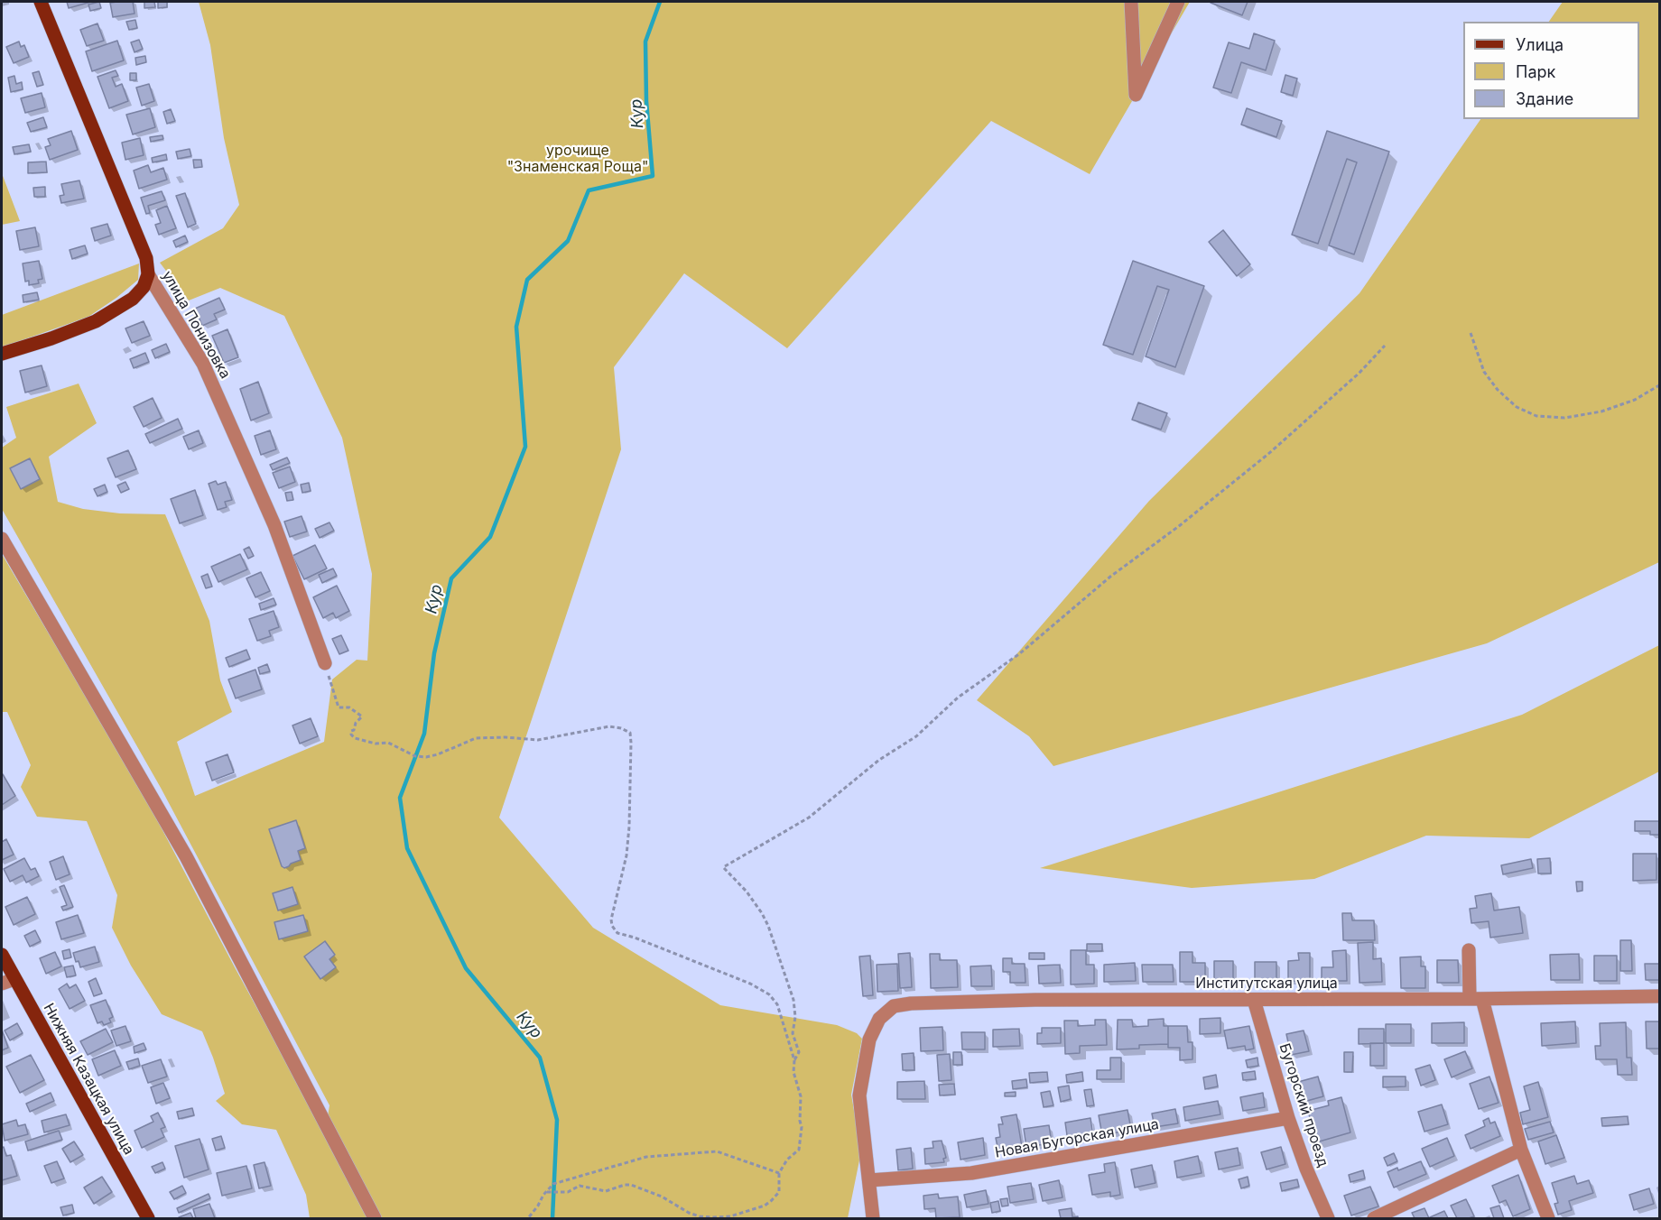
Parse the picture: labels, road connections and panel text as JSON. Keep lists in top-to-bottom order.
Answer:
{
  "streets": {
    "main road": ["улица Понизовка", "Нижняя Казацкая улица"],
    "street": ["Институтская улица", "Бугорский проезд", "Новая Бугорская улица"]
  },
  "crossings": [
    ["Институтская улица", "Бугорский проезд"],
    ["Институтская улица", "Новая Бугорская улица"],
    ["Бугорский проезд", "Новая Бугорская улица"]
  ],
  "water": ["Кур"],
  "parks": ["урочище \"Знаменская Роща\""],
  "legend": ["Улица", "Парк", "Здание"]
}
